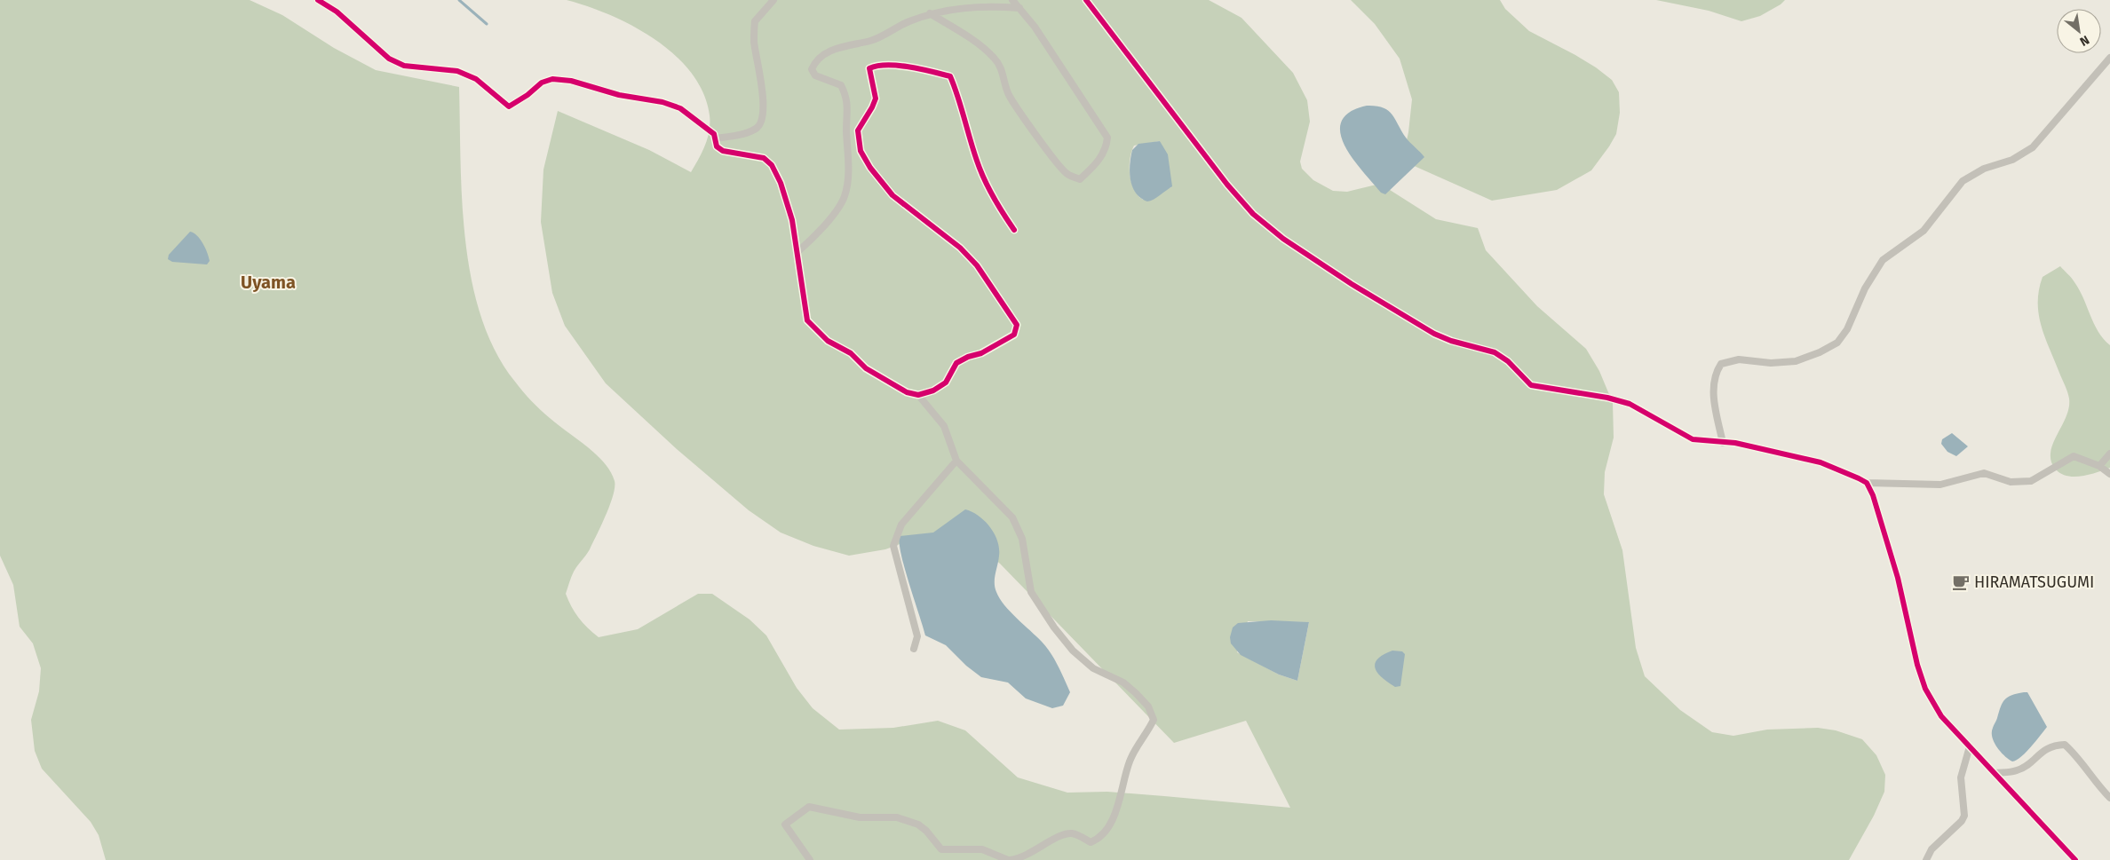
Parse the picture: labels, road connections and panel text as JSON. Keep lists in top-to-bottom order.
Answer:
{
  "districts": ["Uyama"],
  "places": {
    "cafe": ["HIRAMATSUGUMI"]
  },
  "north": "bottom right"
}
